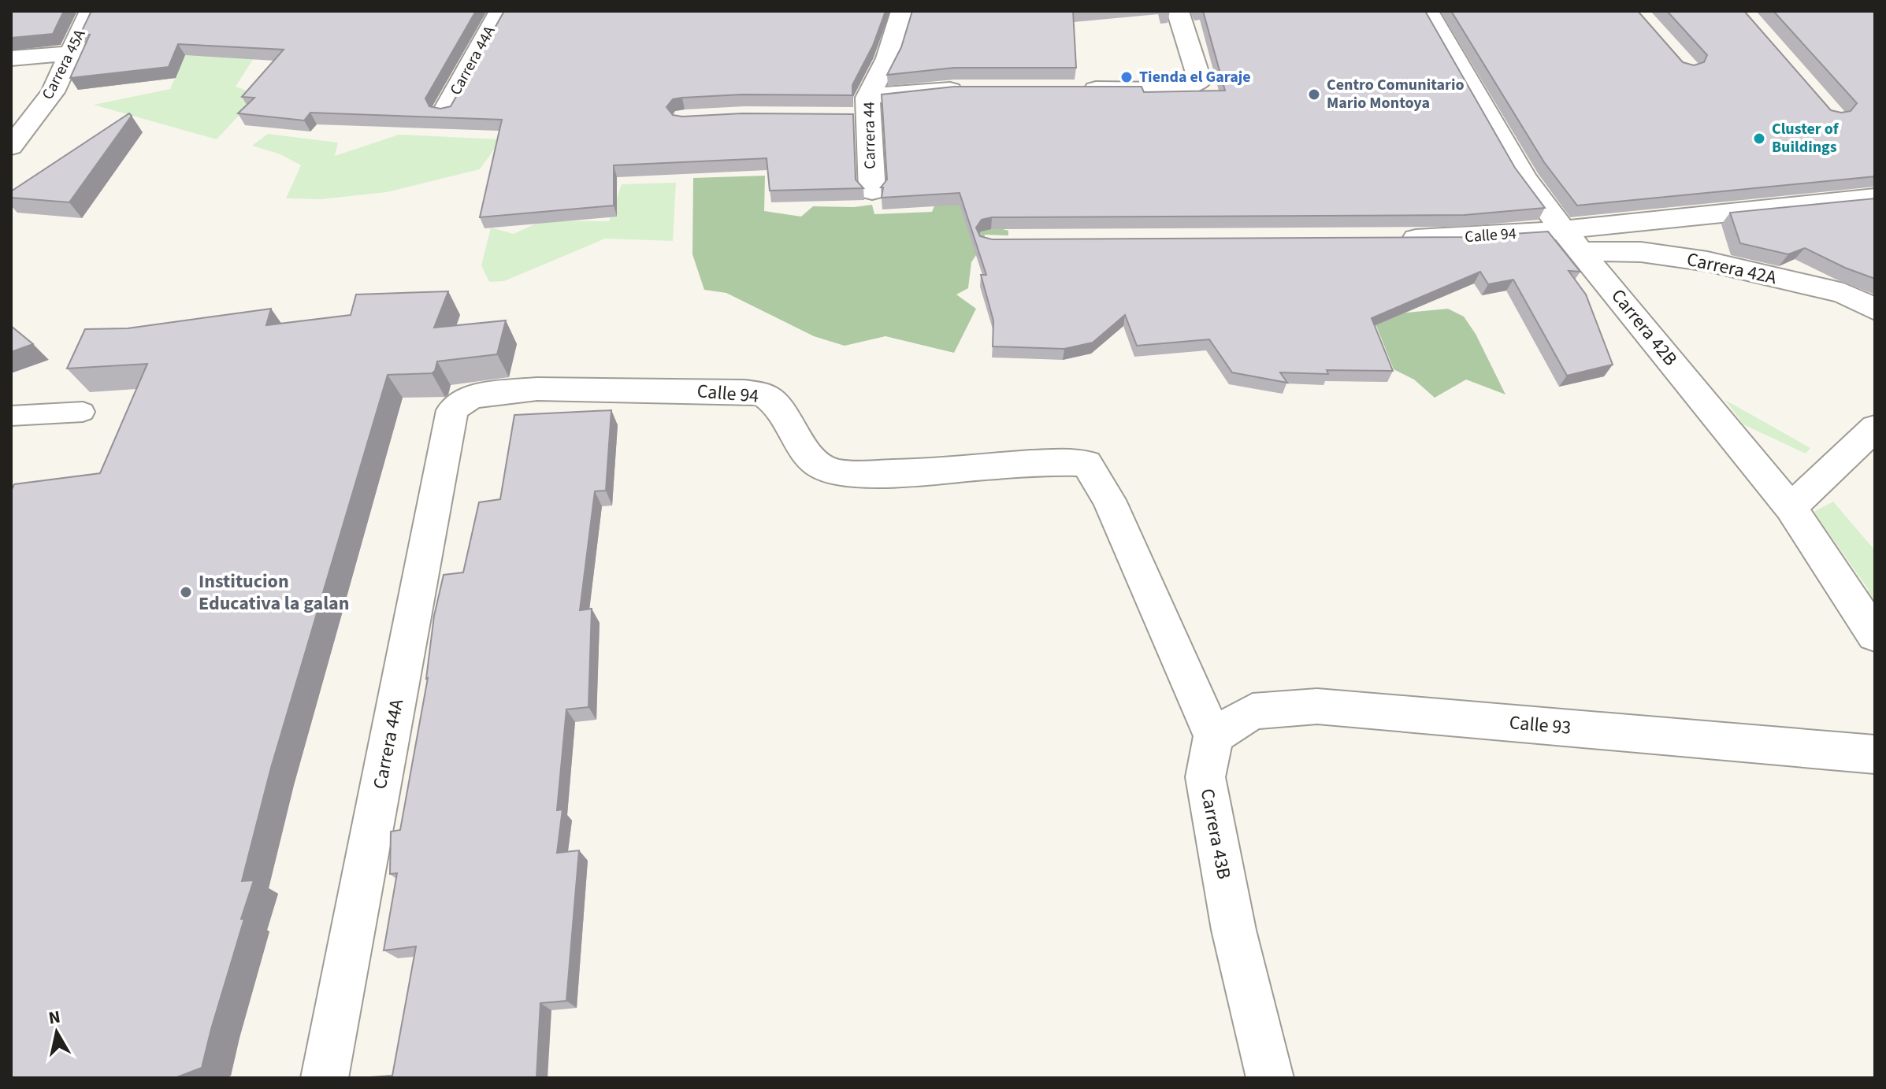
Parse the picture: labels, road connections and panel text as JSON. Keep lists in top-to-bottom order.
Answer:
{
  "streets": {
    "street": [
      "Carrera 44A",
      "Carrera 45A",
      "Carrera 44",
      "Calle 94",
      "Carrera 42A",
      "Carrera 42B",
      "Calle 93",
      "Carrera 43B"
    ]
  },
  "crossings": [
    ["Carrera 44A", "Calle 94"],
    ["Calle 94", "Carrera 42A"],
    ["Calle 94", "Carrera 42B"],
    ["Calle 94", "Calle 93"],
    ["Calle 94", "Carrera 43B"],
    ["Carrera 42A", "Carrera 42B"],
    ["Calle 93", "Carrera 43B"]
  ],
  "places": [
    "Tienda el Garaje",
    "Centro Comunitario Mario Montoya",
    "Cluster of Buildings",
    "Institucion Educativa la galan"
  ],
  "north": "top"
}
